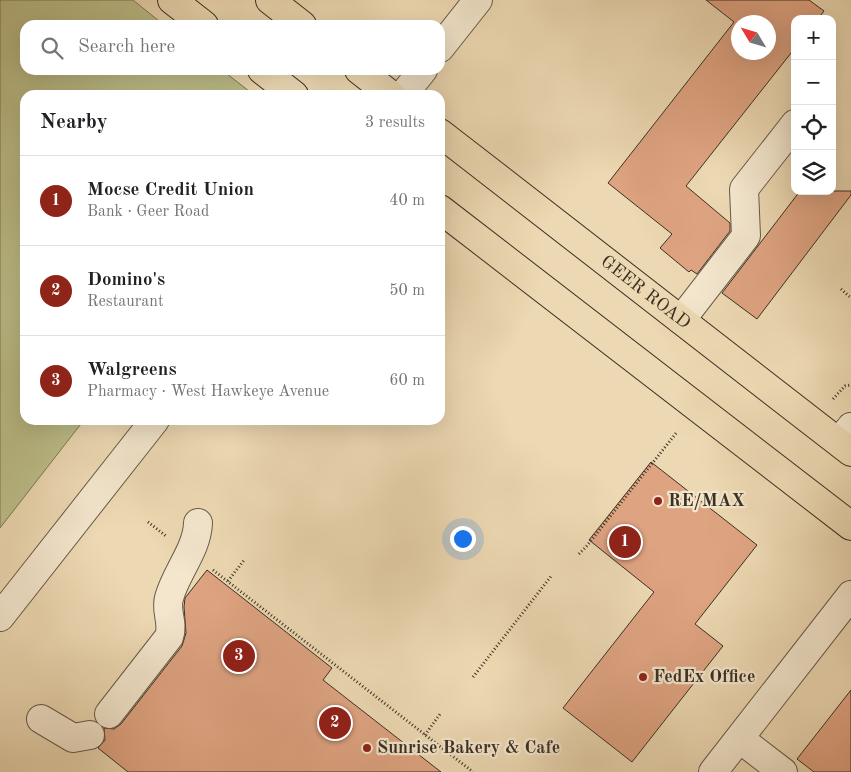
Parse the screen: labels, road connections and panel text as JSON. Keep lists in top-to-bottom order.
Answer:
{
  "streets": {
    "main road": ["GEER ROAD"]
  },
  "places": ["RE/MAX", "FedEx Office", "Sunrise Bakery & Cafe"],
  "north": "top left",
  "page": {
    "map_buttons": ["+", "−"],
    "search": "Search here",
    "heading": ["Nearby", "3 results"],
    "list": [
      {
        "mark": "1",
        "name": "Mocse Credit Union",
        "note": "Bank · Geer Road",
        "value": "40 m"
      },
      {
        "mark": "2",
        "name": "Domino's",
        "note": "Restaurant",
        "value": "50 m"
      },
      {
        "mark": "3",
        "name": "Walgreens",
        "note": "Pharmacy · West Hawkeye Avenue",
        "value": "60 m"
      }
    ],
    "pins": ["1", "3", "2"]
  }
}
